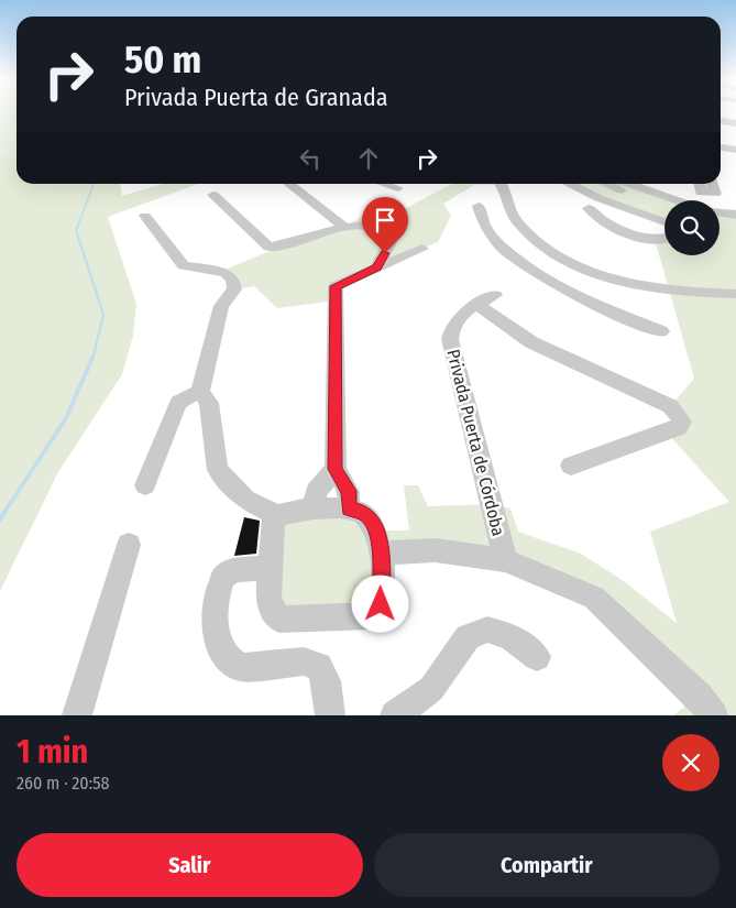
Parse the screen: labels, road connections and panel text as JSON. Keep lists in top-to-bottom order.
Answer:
{
  "streets": {
    "street": ["Privada Puerta de Córdoba"]
  },
  "page": {
    "turn": ["50 m", "Privada Puerta de Granada"],
    "heading": ["1 min", "260 m · 20:58"],
    "buttons": ["Salir", "Compartir"]
  }
}
